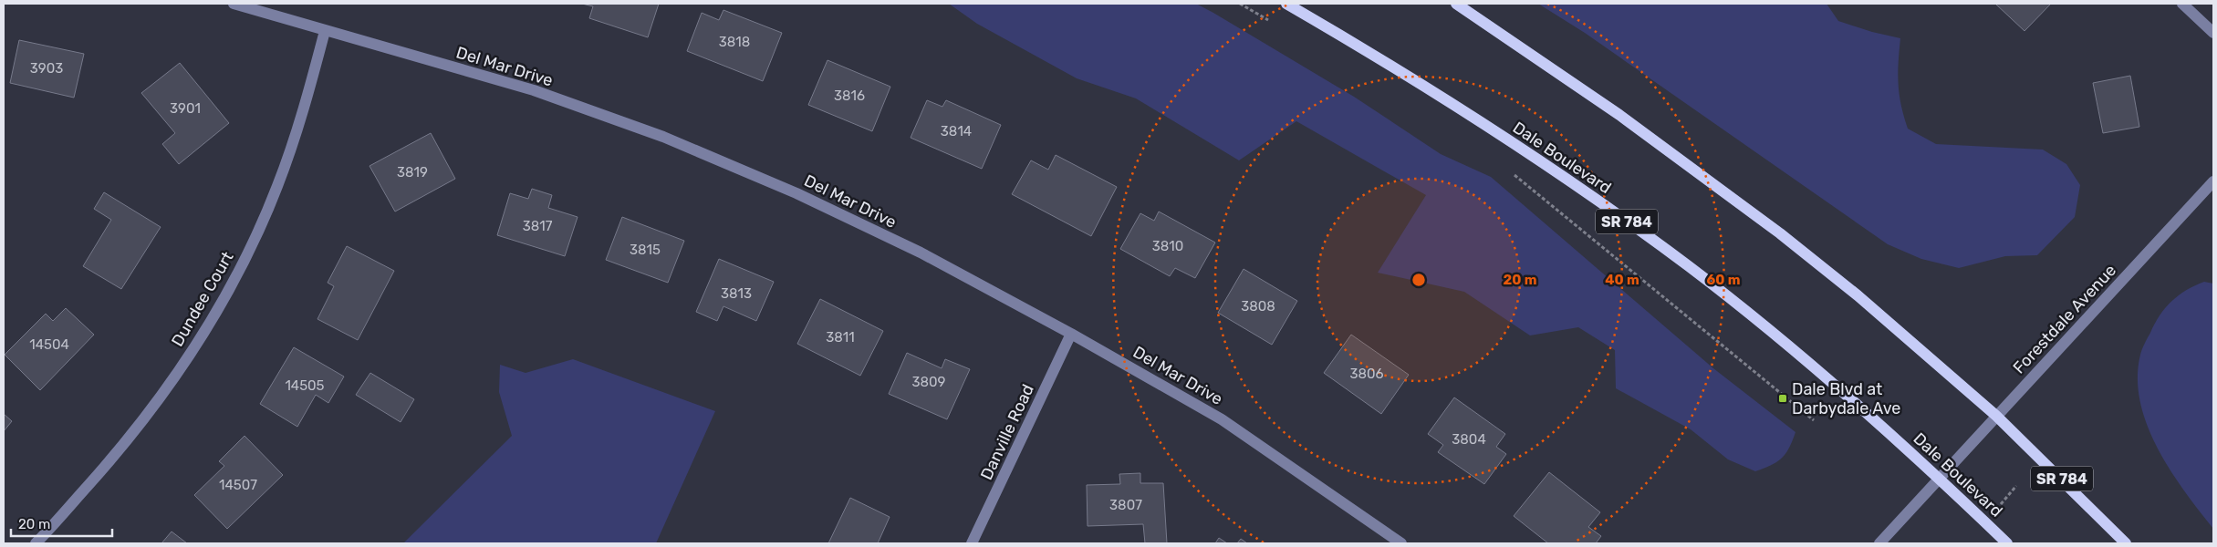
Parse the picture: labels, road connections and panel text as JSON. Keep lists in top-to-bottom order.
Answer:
{
  "streets": {
    "main road": ["Dale Boulevard", "SR 784"],
    "street": [
      "Del Mar Drive",
      "Dundee Court",
      "Forestdale Avenue",
      "Danville Road"
    ]
  },
  "crossings": [
    ["Del Mar Drive", "Dundee Court"],
    ["Del Mar Drive", "Danville Road"],
    ["Dale Boulevard", "Forestdale Avenue"],
    ["SR 784", "Forestdale Avenue"]
  ],
  "places": {
    "transit": ["Dale Blvd at Darbydale Ave"]
  },
  "house_numbers": [
    "3818",
    "3903",
    "3816",
    "3901",
    "3814",
    "3819",
    "3817",
    "3810",
    "3815",
    "3813",
    "3808",
    "3811",
    "14504",
    "3806",
    "3809",
    "14505",
    "3804",
    "14507",
    "3807"
  ],
  "scale_bar": "20 m",
  "rings": ["20 m", "40 m", "60 m"]
}
